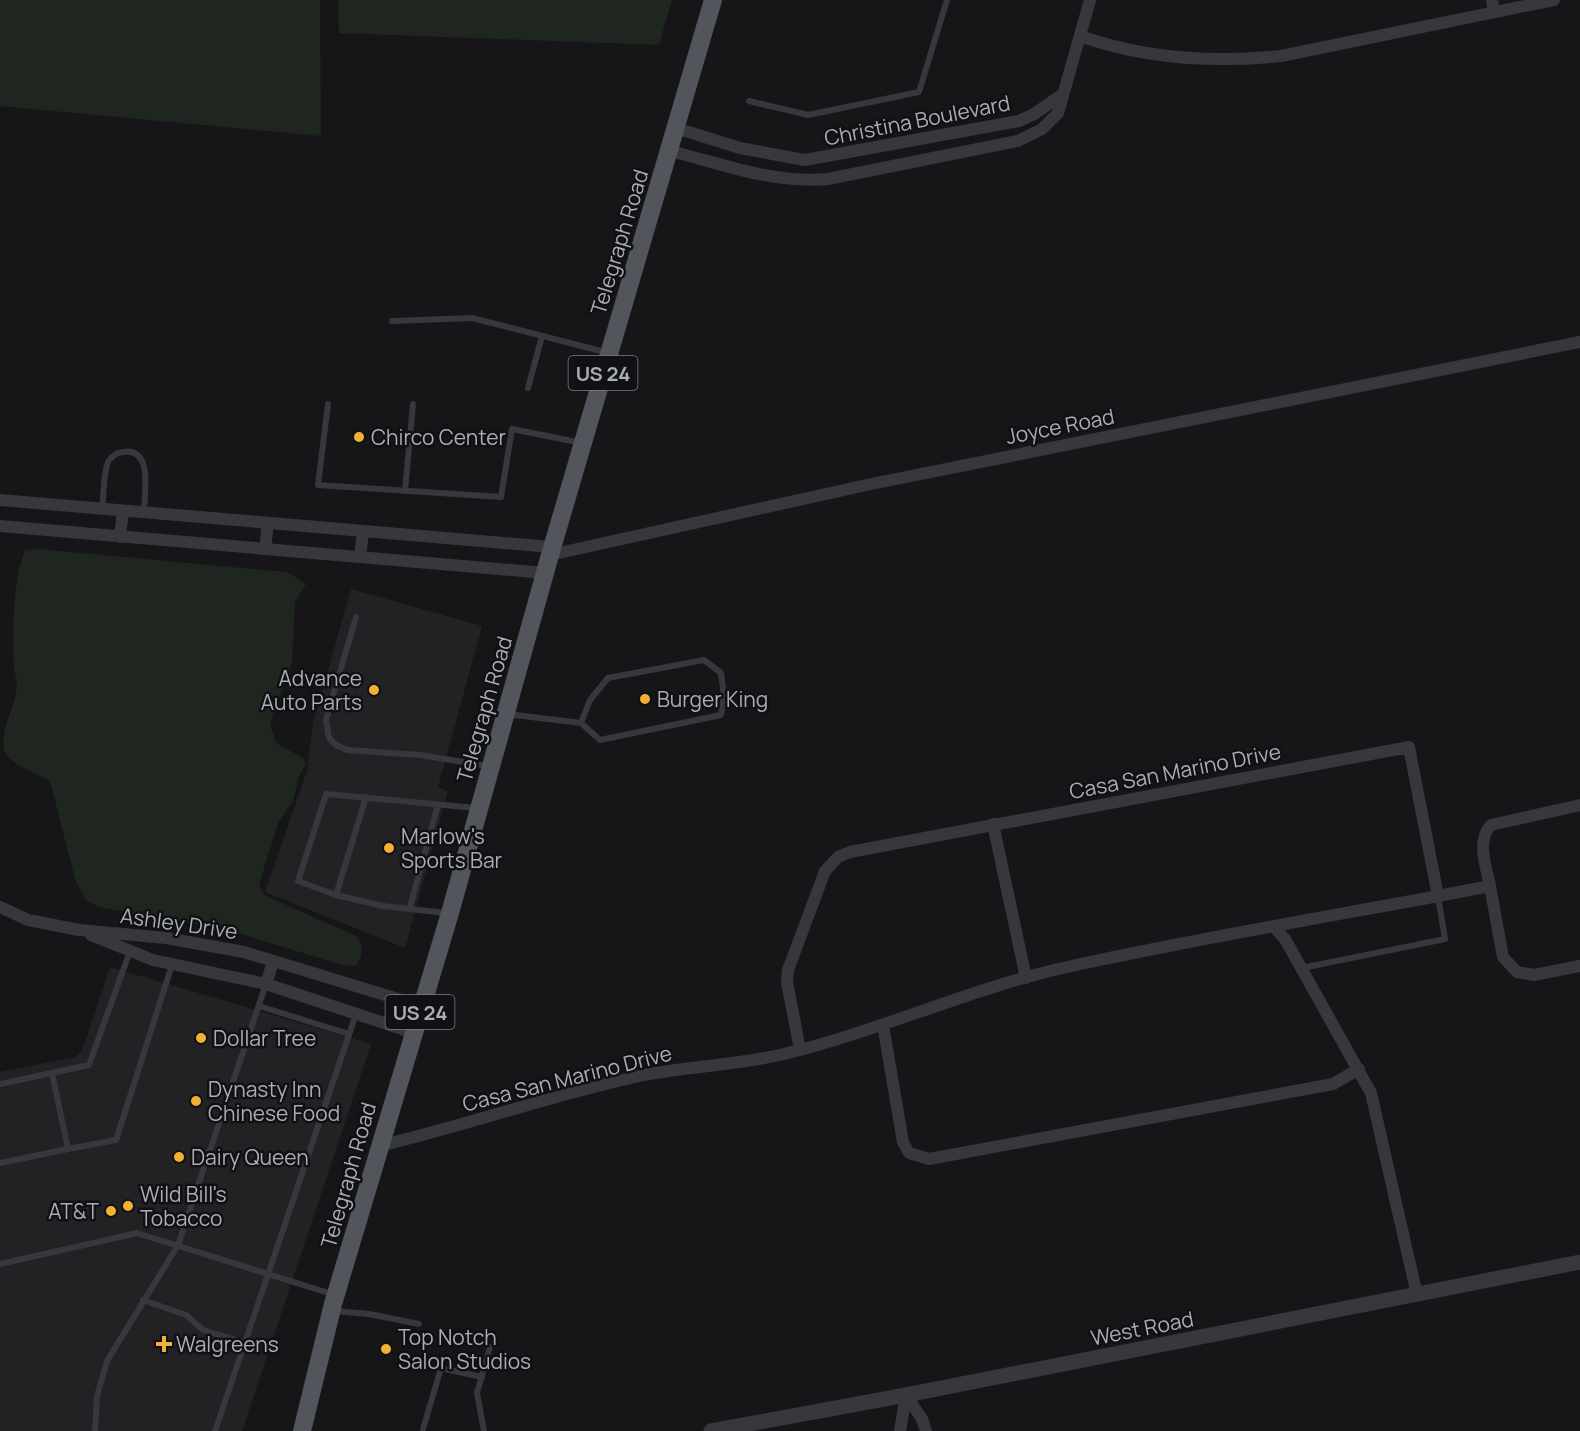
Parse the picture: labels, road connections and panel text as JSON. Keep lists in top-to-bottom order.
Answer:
{
  "streets": {
    "main road": ["Telegraph Road", "US 24"],
    "street": [
      "Christina Boulevard",
      "Joyce Road",
      "Casa San Marino Drive",
      "Ashley Drive",
      "West Road"
    ]
  },
  "crossings": [
    ["Christina Boulevard", "Telegraph Road"],
    ["Telegraph Road", "Joyce Road"],
    ["Telegraph Road", "Casa San Marino Drive"],
    ["Telegraph Road", "Ashley Drive"]
  ],
  "places": {
    "other": [
      "Chirco Center",
      "Advance Auto Parts",
      "Burger King",
      "Marlow's Sports Bar",
      "Dollar Tree",
      "Dynasty Inn Chinese Food",
      "Dairy Queen",
      "Wild Bill's Tobacco",
      "AT&T",
      "Top Notch Salon Studios"
    ],
    "health": ["Walgreens"]
  }
}
